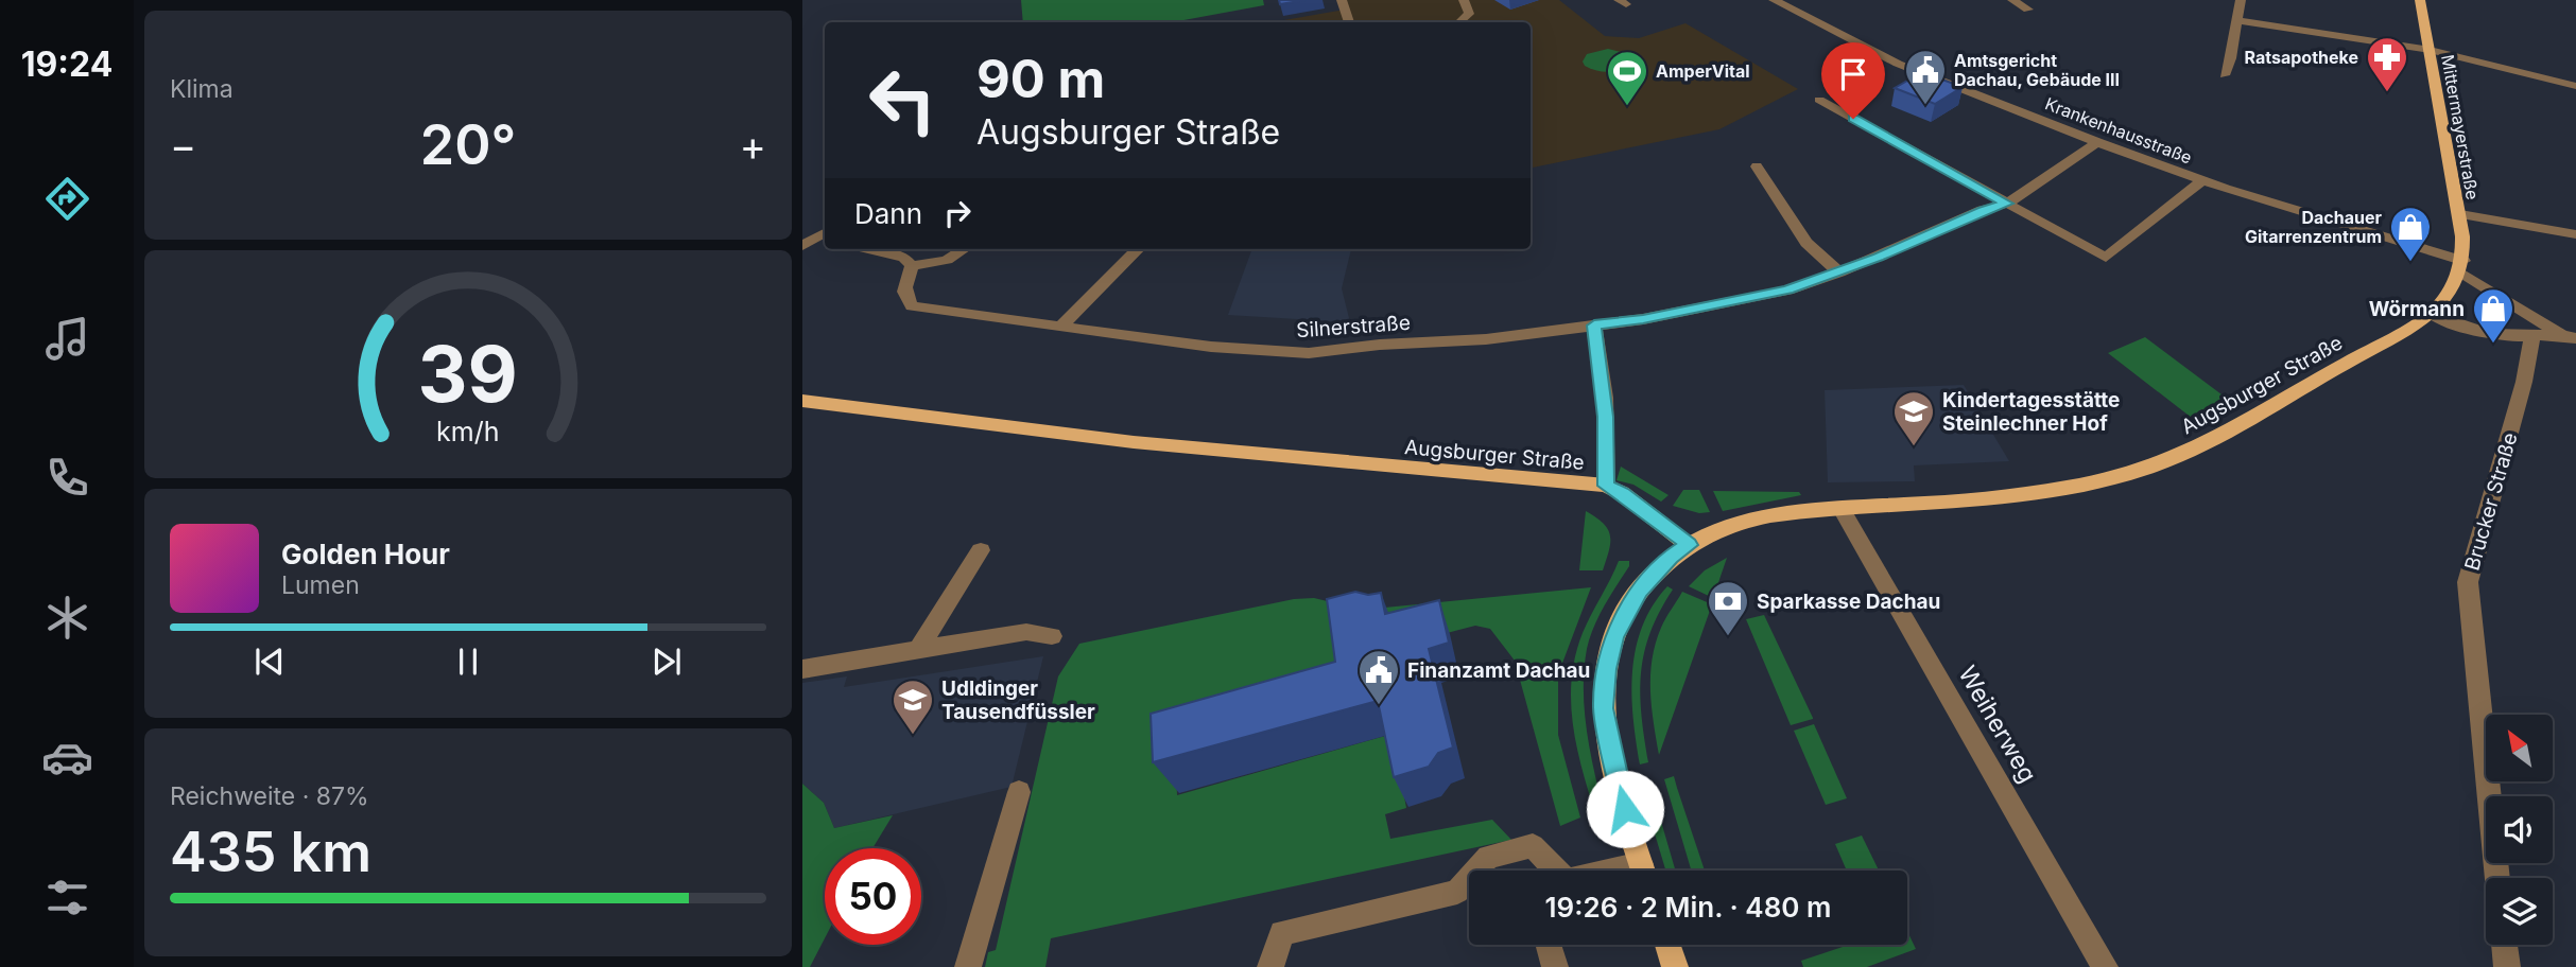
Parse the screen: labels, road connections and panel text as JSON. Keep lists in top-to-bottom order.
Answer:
{
  "streets": {
    "main road": ["Mittermayerstraße", "Augsburger Straße"],
    "street": [
      "Krankenhausstraße",
      "Silnerstraße",
      "Brucker Straße",
      "Weiherweg"
    ]
  },
  "crossings": [
    ["Mittermayerstraße", "Krankenhausstraße"],
    ["Mittermayerstraße", "Augsburger Straße"],
    ["Krankenhausstraße", "Silnerstraße"],
    ["Krankenhausstraße", "Augsburger Straße"],
    ["Augsburger Straße", "Weiherweg"]
  ],
  "places": {
    "pharmacy": ["Ratsapotheke"],
    "public building": ["Amtsgericht Dachau, Gebäude III", "Finanzamt Dachau"],
    "sports": ["AmperVital"],
    "shop": ["Dachauer Gitarrenzentrum", "Wörmann"],
    "school or university": ["Kindertagesstätte Steinlechner Hof", "Udldinger Tausendfüssler"],
    "bank": ["Sparkasse Dachau"]
  },
  "north": "top left",
  "page": {
    "tabs": "19:24",
    "tile": [
      "Klima",
      ["Reichweite · 87%", "435 km"]
    ],
    "turn": ["90 m", "Augsburger Straße"],
    "heat": ["−", "20°", "+"],
    "then": "Dann",
    "song": ["Golden Hour", "Lumen"],
    "limit": "50",
    "trip": "19:26 · 2 Min. · 480 m",
    "gauge": ["39", "km/h"]
  }
}
